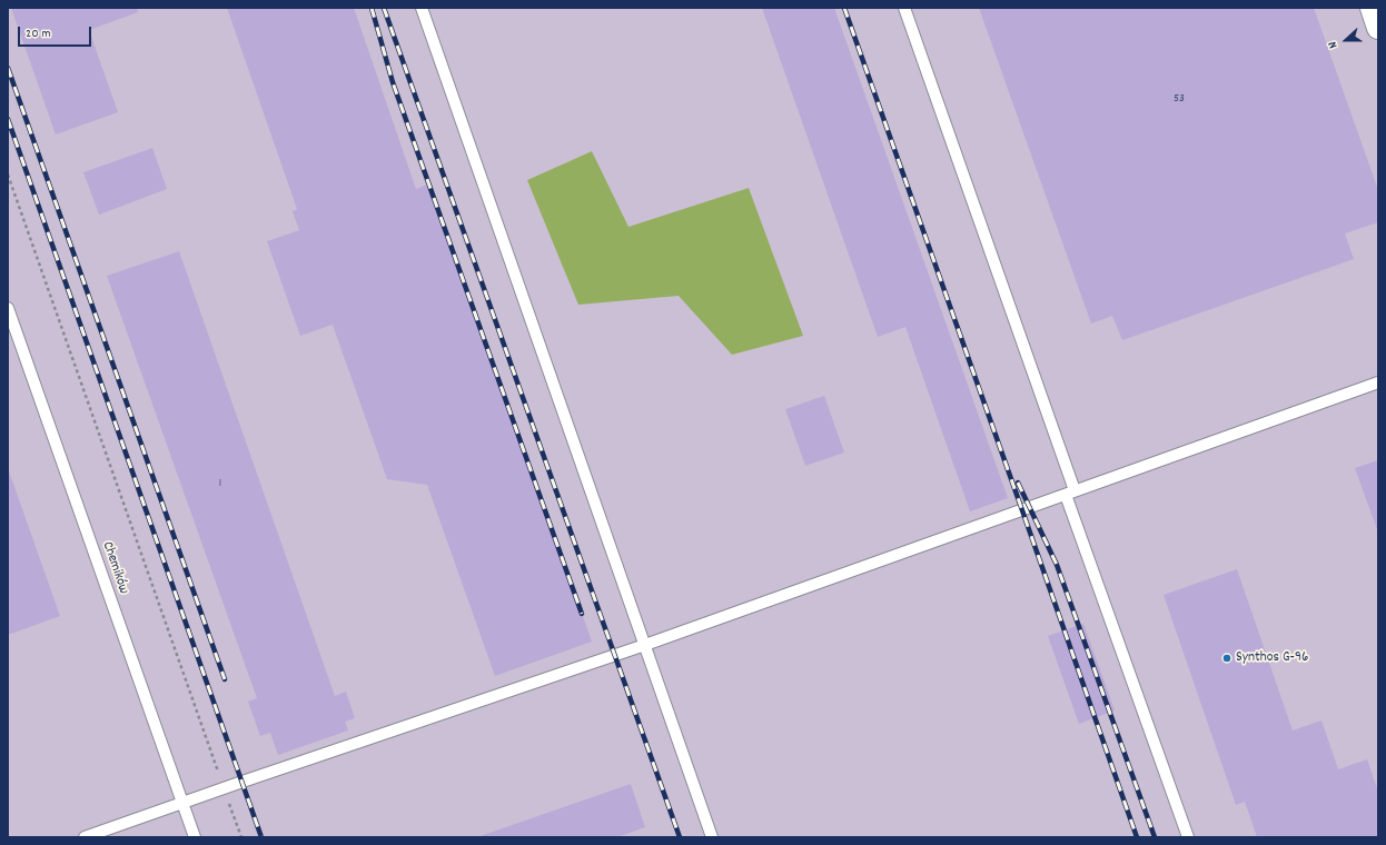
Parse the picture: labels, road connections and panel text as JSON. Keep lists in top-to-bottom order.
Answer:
{
  "streets": {
    "lane": ["Chemików"]
  },
  "places": ["Synthos G-96"],
  "house_numbers": ["53", "1"],
  "scale_bar": "20 m",
  "north": "left"
}
